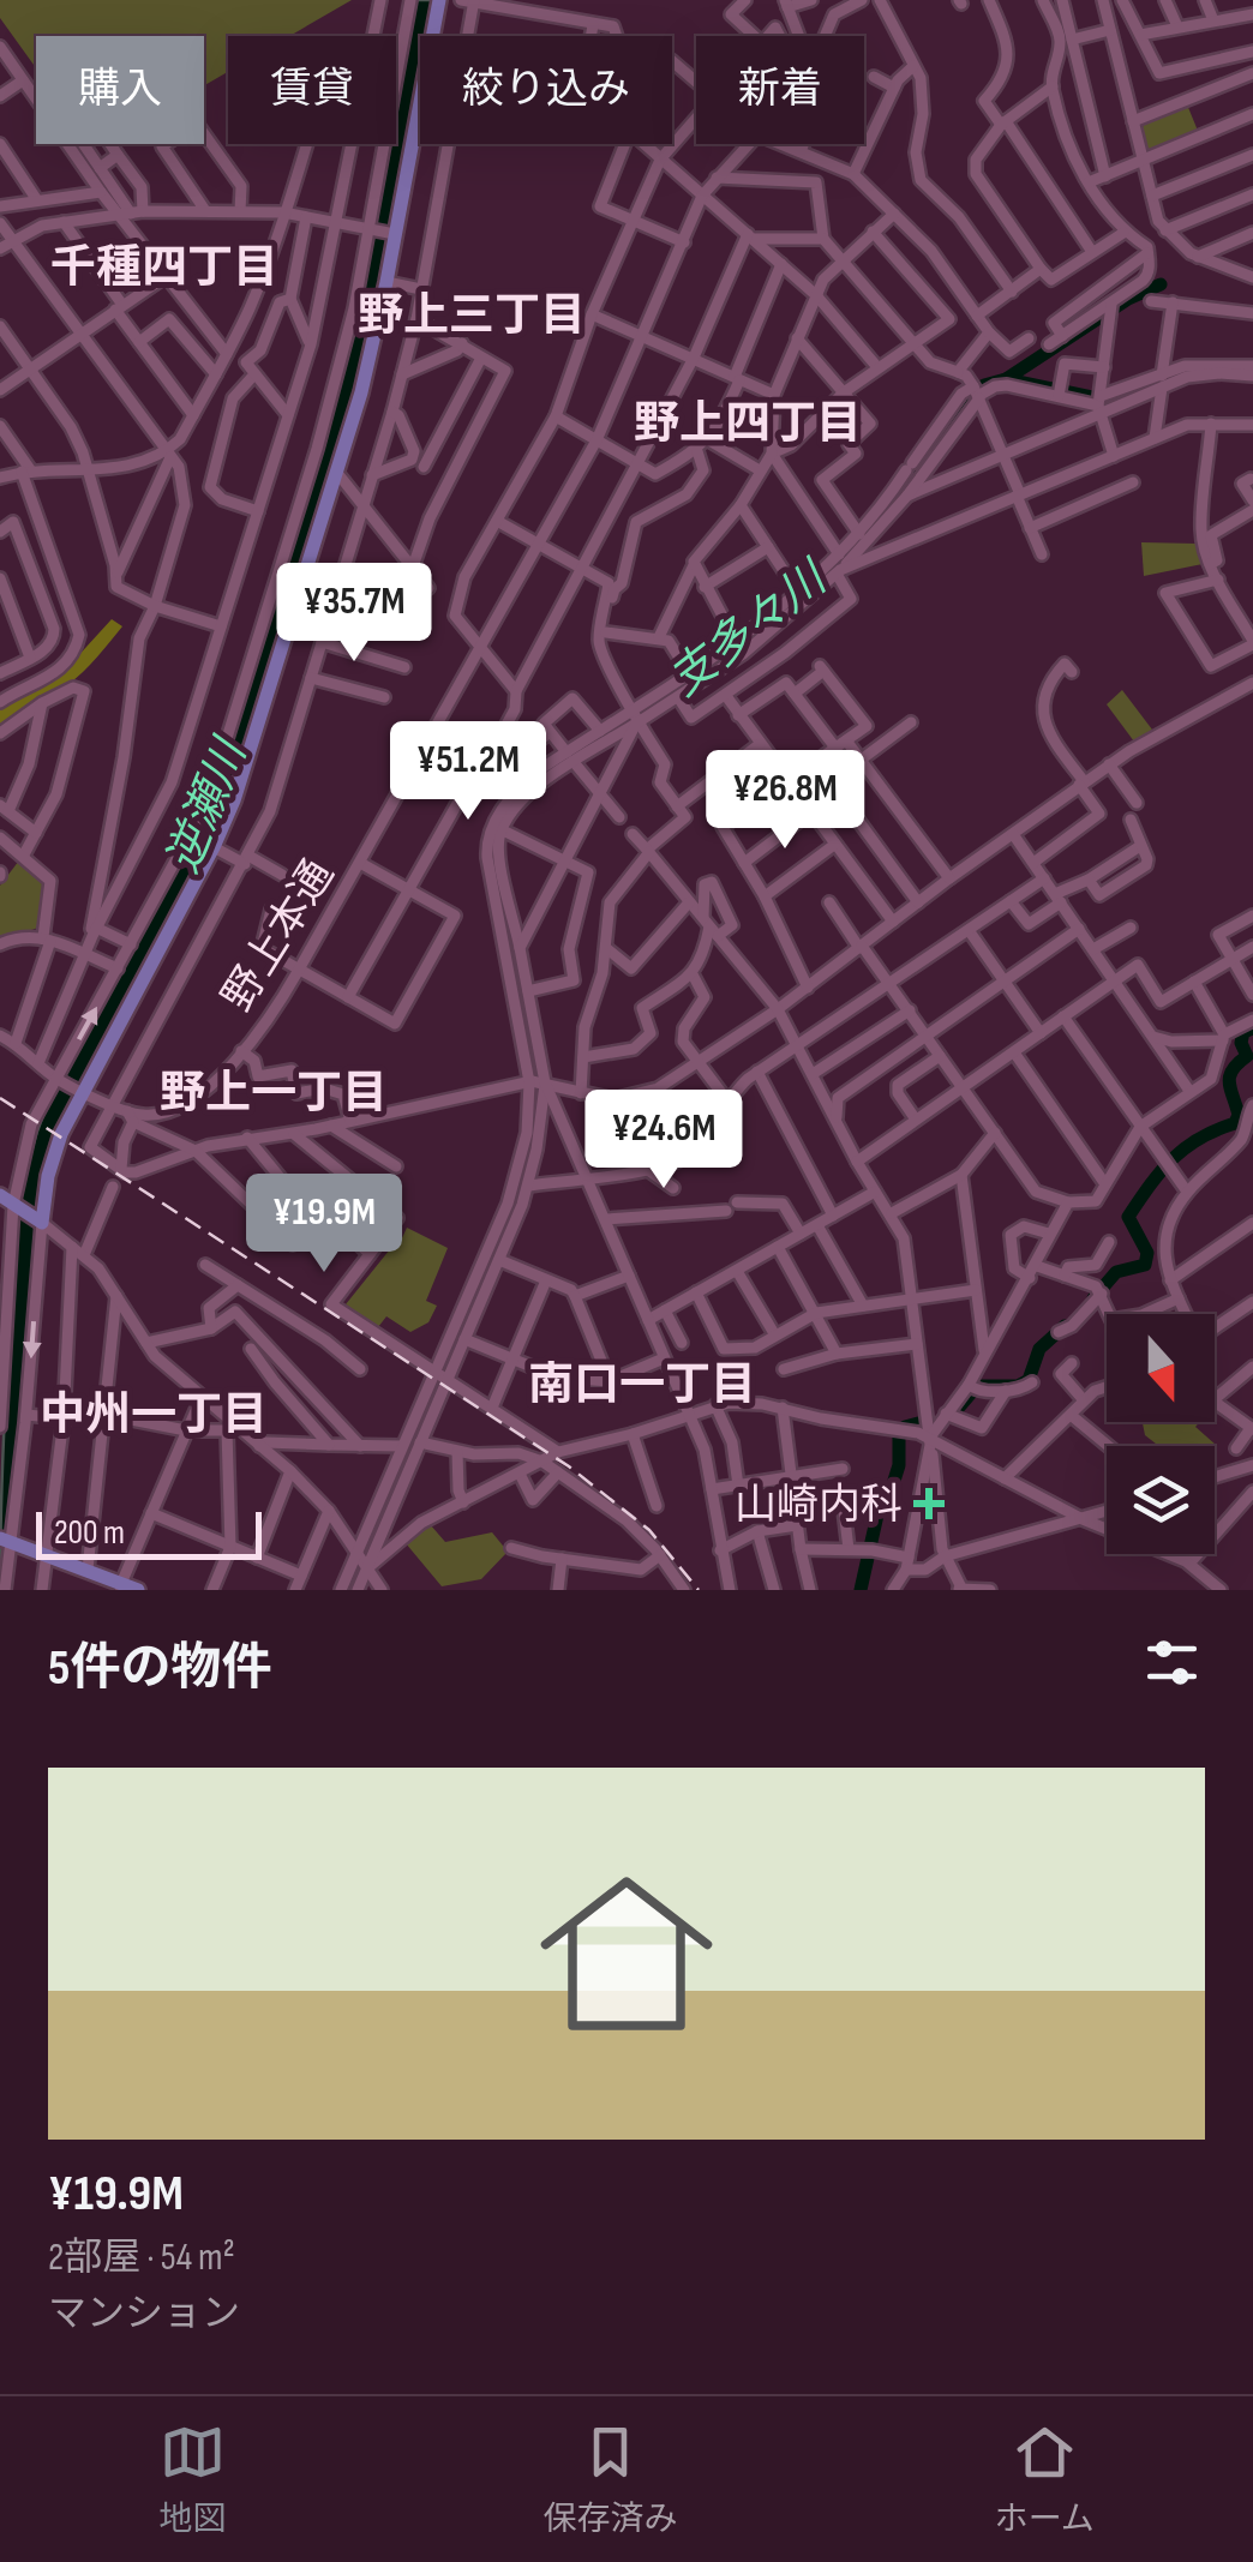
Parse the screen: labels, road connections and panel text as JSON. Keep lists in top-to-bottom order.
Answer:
{
  "streets": {
    "street": ["野上本通"]
  },
  "districts": [
    "千種四丁目",
    "野上三丁目",
    "野上四丁目",
    "野上一丁目",
    "南口一丁目",
    "中州一丁目"
  ],
  "water": ["支多々川", "逆瀬川"],
  "places": {
    "health": ["山崎内科"]
  },
  "scale_bar": "200 m",
  "north": "bottom",
  "page": {
    "chip": [
      "購入",
      "賃貸",
      "絞り込み",
      "新着"
    ],
    "price": [
      "¥35.7M",
      "¥51.2M",
      "¥26.8M",
      "¥24.6M",
      "¥19.9M"
    ],
    "scale": "200 m",
    "heading": "5件の物件",
    "list": [
      {
        "name": "¥19.9M",
        "note": "2部屋 · 54 m² · マンション"
      }
    ],
    "tabs": ["地図", "保存済み", "ホーム"]
  }
}
